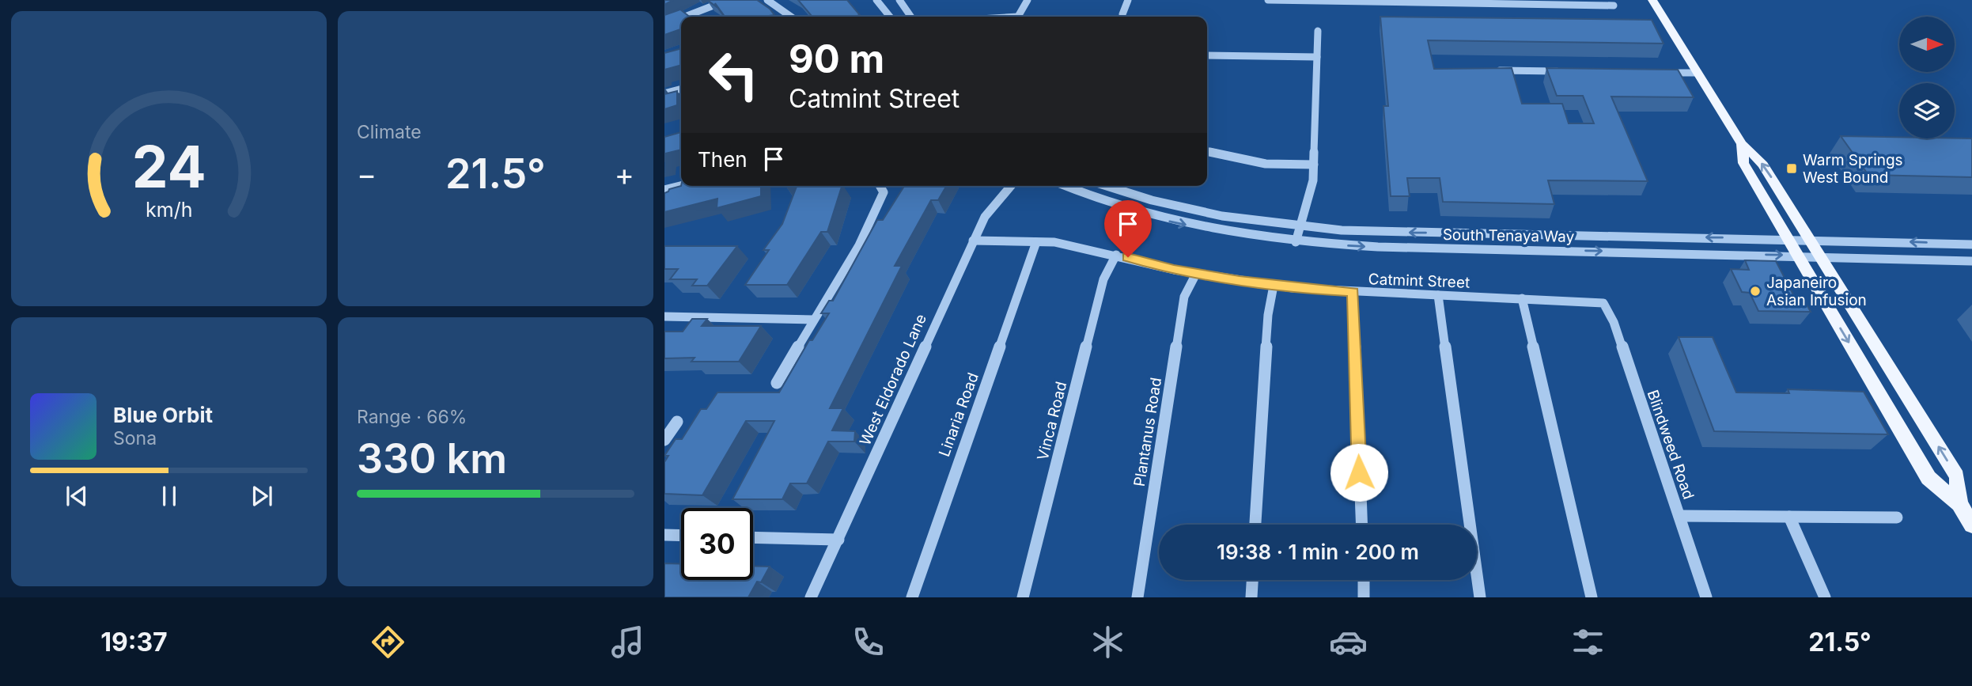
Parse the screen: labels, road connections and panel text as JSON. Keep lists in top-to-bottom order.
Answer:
{
  "streets": {
    "street": [
      "South Tenaya Way",
      "Catmint Street",
      "West Eldorado Lane",
      "Linaria Road",
      "Vinca Road",
      "Plantanus Road",
      "Blindweed Road"
    ]
  },
  "crossings": [
    ["Catmint Street", "West Eldorado Lane"],
    ["Catmint Street", "Linaria Road"],
    ["Catmint Street", "Vinca Road"],
    ["Catmint Street", "Plantanus Road"],
    ["Catmint Street", "Blindweed Road"]
  ],
  "places": {
    "transit": ["Warm Springs West Bound"],
    "other": ["Japaneiro Asian Infusion"]
  },
  "north": "right",
  "page": {
    "tile": [
      "Climate",
      ["Range · 66%", "330 km"]
    ],
    "turn": ["90 m", "Catmint Street"],
    "then": "Then",
    "heat": ["−", "21.5°", "+"],
    "song": ["Blue Orbit", "Sona"],
    "limit": "30",
    "trip": "19:38 · 1 min · 200 m",
    "tabs": ["19:37", "21.5°"],
    "gauge": ["24", "km/h"]
  }
}
